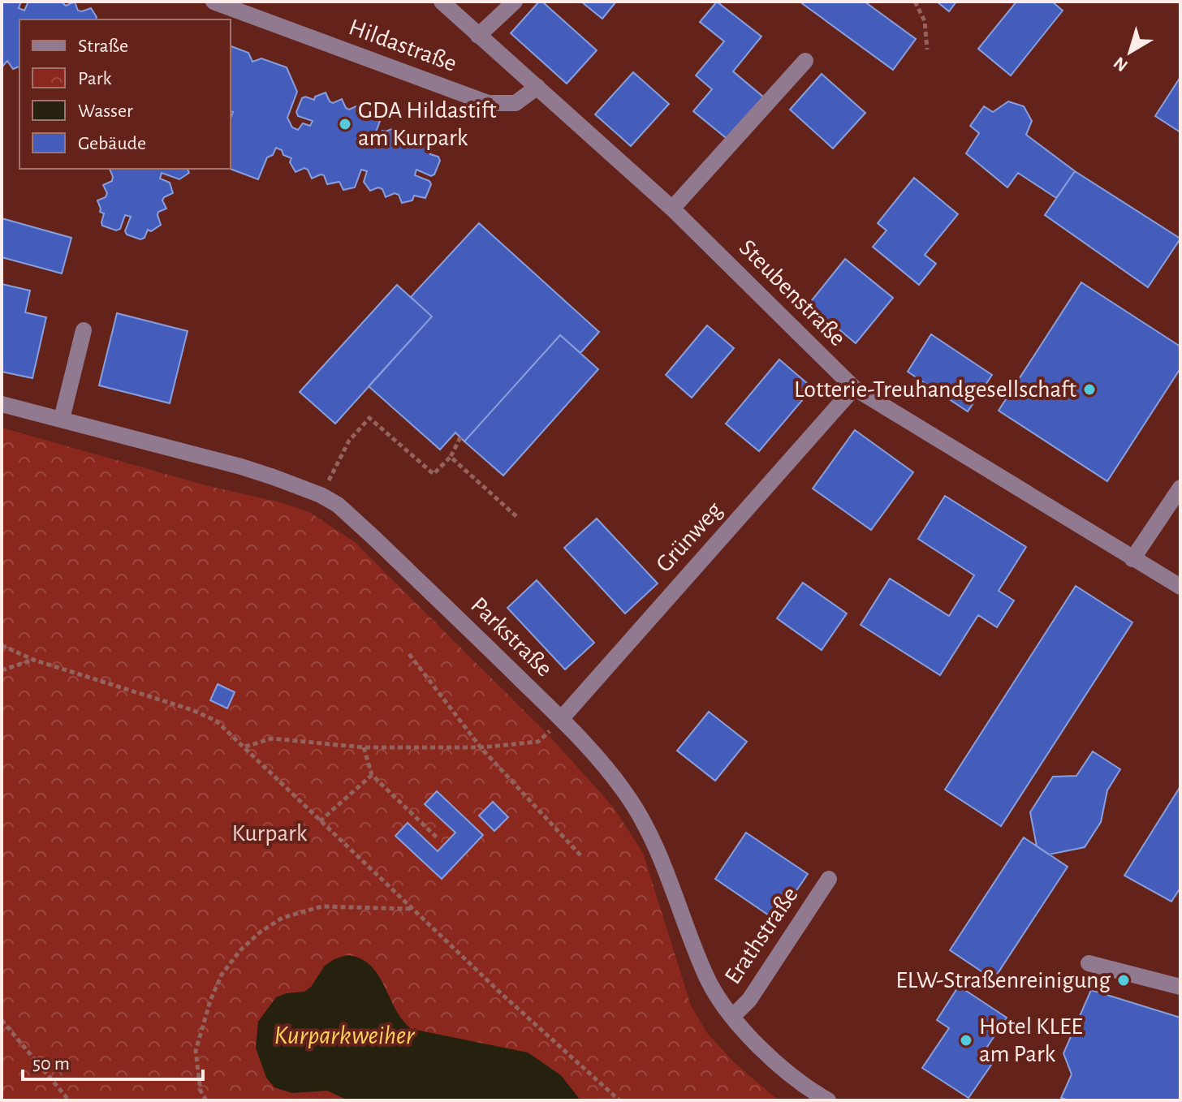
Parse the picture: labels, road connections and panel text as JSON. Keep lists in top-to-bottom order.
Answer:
{
  "streets": {
    "street": [
      "Hildastraße",
      "Steubenstraße",
      "Grünweg",
      "Parkstraße",
      "Erathstraße"
    ]
  },
  "crossings": [
    ["Hildastraße", "Steubenstraße"],
    ["Steubenstraße", "Grünweg"],
    ["Grünweg", "Parkstraße"],
    ["Parkstraße", "Erathstraße"]
  ],
  "water": ["Kurparkweiher"],
  "parks": ["Kurpark"],
  "places": [
    "GDA Hildastift am Kurpark",
    "Lotterie-Treuhandgesellschaft",
    "ELW-Straßenreinigung",
    "Hotel KLEE am Park"
  ],
  "legend": [
    "Straße",
    "Park",
    "Wasser",
    "Gebäude"
  ],
  "scale_bar": "50 m",
  "north": "bottom left"
}
